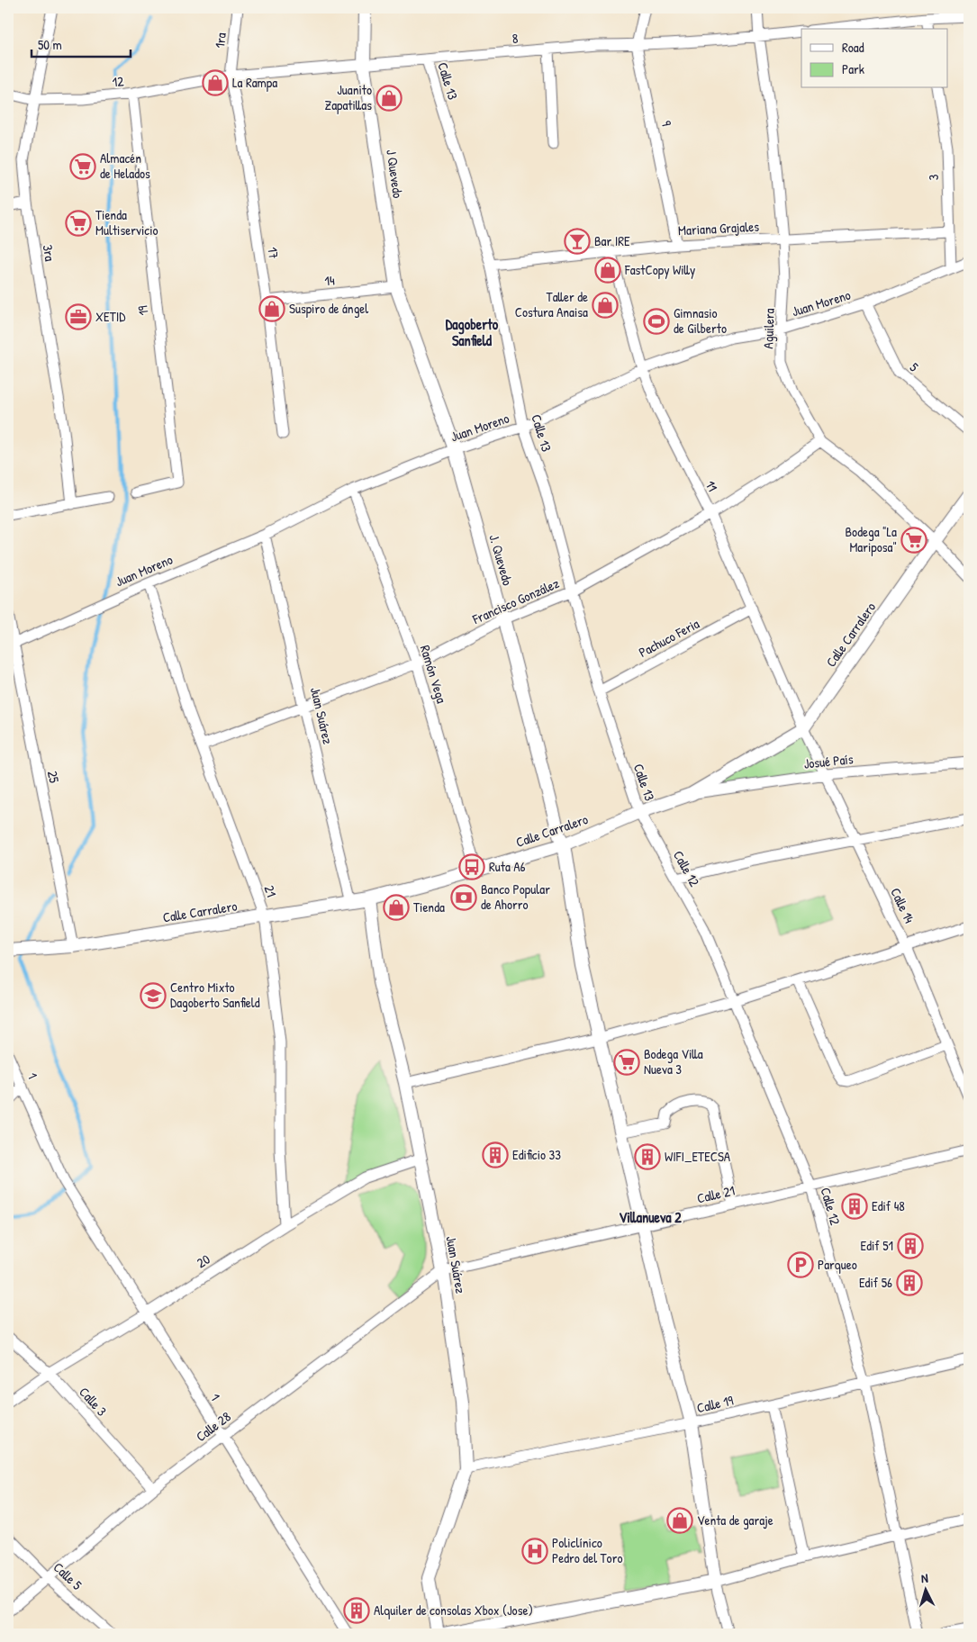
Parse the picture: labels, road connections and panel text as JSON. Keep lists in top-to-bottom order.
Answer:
{
  "streets": {
    "street": [
      "8",
      "1ra",
      "Calle 13",
      "12",
      "9",
      "J Quevedo",
      "3",
      "Mariana Grajales",
      "3ra",
      "17",
      "14",
      "Juan Moreno",
      "19",
      "Aguilera",
      "5",
      "11",
      "J. Quevedo",
      "Francisco González",
      "Calle Carralero",
      "Pachuco Feria",
      "Ramón Vega",
      "Juan Suárez",
      "Josué País",
      "25",
      "Calle 12",
      "21",
      "Calle 14",
      "1",
      "Calle 21",
      "20",
      "Calle 3",
      "Calle 19",
      "Calle 28",
      "Calle 5"
    ]
  },
  "crossings": [
    ["8", "1ra"],
    ["8", "Calle 13"],
    ["8", "12"],
    ["8", "9"],
    ["8", "J Quevedo"],
    ["8", "17"],
    ["8", "Aguilera"],
    ["1ra", "12"],
    ["1ra", "17"],
    ["Calle 13", "Mariana Grajales"],
    ["Calle 13", "Juan Moreno"],
    ["Calle 13", "Francisco González"],
    ["Calle 13", "Calle Carralero"],
    ["Calle 13", "Pachuco Feria"],
    ["Calle 13", "Calle 12"],
    ["12", "3ra"],
    ["12", "17"],
    ["12", "19"],
    ["9", "Mariana Grajales"],
    ["J Quevedo", "14"],
    ["J Quevedo", "J. Quevedo"],
    ["3", "Mariana Grajales"],
    ["3", "Juan Moreno"],
    ["Mariana Grajales", "Aguilera"],
    ["Mariana Grajales", "11"],
    ["17", "14"],
    ["14", "J. Quevedo"],
    ["Juan Moreno", "Aguilera"],
    ["Juan Moreno", "5"],
    ["Juan Moreno", "11"],
    ["Juan Moreno", "J. Quevedo"],
    ["Juan Moreno", "Ramón Vega"],
    ["Juan Moreno", "Juan Suárez"],
    ["Juan Moreno", "25"],
    ["Juan Moreno", "21"],
    ["Aguilera", "Francisco González"],
    ["Aguilera", "Calle Carralero"],
    ["11", "Francisco González"],
    ["11", "Calle Carralero"],
    ["11", "Pachuco Feria"],
    ["11", "Calle 14"],
    ["J. Quevedo", "Francisco González"],
    ["J. Quevedo", "Calle Carralero"],
    ["J. Quevedo", "Calle 21"],
    ["J. Quevedo", "Calle 19"],
    ["Francisco González", "Ramón Vega"],
    ["Francisco González", "Juan Suárez"],
    ["Francisco González", "21"],
    ["Calle Carralero", "Ramón Vega"],
    ["Calle Carralero", "Juan Suárez"],
    ["Calle Carralero", "Josué País"],
    ["Calle Carralero", "25"],
    ["Calle Carralero", "Calle 12"],
    ["Calle Carralero", "21"],
    ["Calle Carralero", "Calle 14"],
    ["Juan Suárez", "Calle 21"],
    ["Juan Suárez", "20"],
    ["Juan Suárez", "Calle 19"],
    ["Juan Suárez", "Calle 28"],
    ["Josué País", "Calle 14"],
    ["Calle 12", "Calle 21"],
    ["Calle 12", "Calle 19"],
    ["21", "20"],
    ["1", "20"],
    ["1", "Calle 28"],
    ["Calle 21", "Calle 28"],
    ["20", "Calle 3"],
    ["Calle 3", "Calle 28"],
    ["Calle 28", "Calle 5"]
  ],
  "districts": ["Dagoberto Sanfield", "Villanueva 2"],
  "places": {
    "shop": [
      "La Rampa",
      "Juanito Zapatillas",
      "FastCopy Willy",
      "Taller de Costura Anaisa",
      "Suspiro de ángel",
      "Tienda",
      "Venta de garaje"
    ],
    "supermarket": [
      "Almacén de Helados",
      "Tienda Multiservicio",
      "Bodega \"La Mariposa\"",
      "Bodega Villa Nueva 3"
    ],
    "bar": ["Bar IRE"],
    "office": ["XETID"],
    "sports": ["Gimnasio de Gilberto"],
    "bus stop": ["Ruta A6"],
    "bank": ["Banco Popular de Ahorro"],
    "school or university": ["Centro Mixto Dagoberto Sanfield"],
    "building": [
      "Edificio 33",
      "WIFI_ETECSA",
      "Edif 48",
      "Edif 51",
      "Edif 56",
      "Alquiler de consolas Xbox (Jose)"
    ],
    "parking": ["Parqueo"],
    "hospital": ["Policlínico Pedro del Toro"]
  },
  "legend": ["Road", "Park"],
  "scale_bar": "50 m",
  "north": "top"
}
